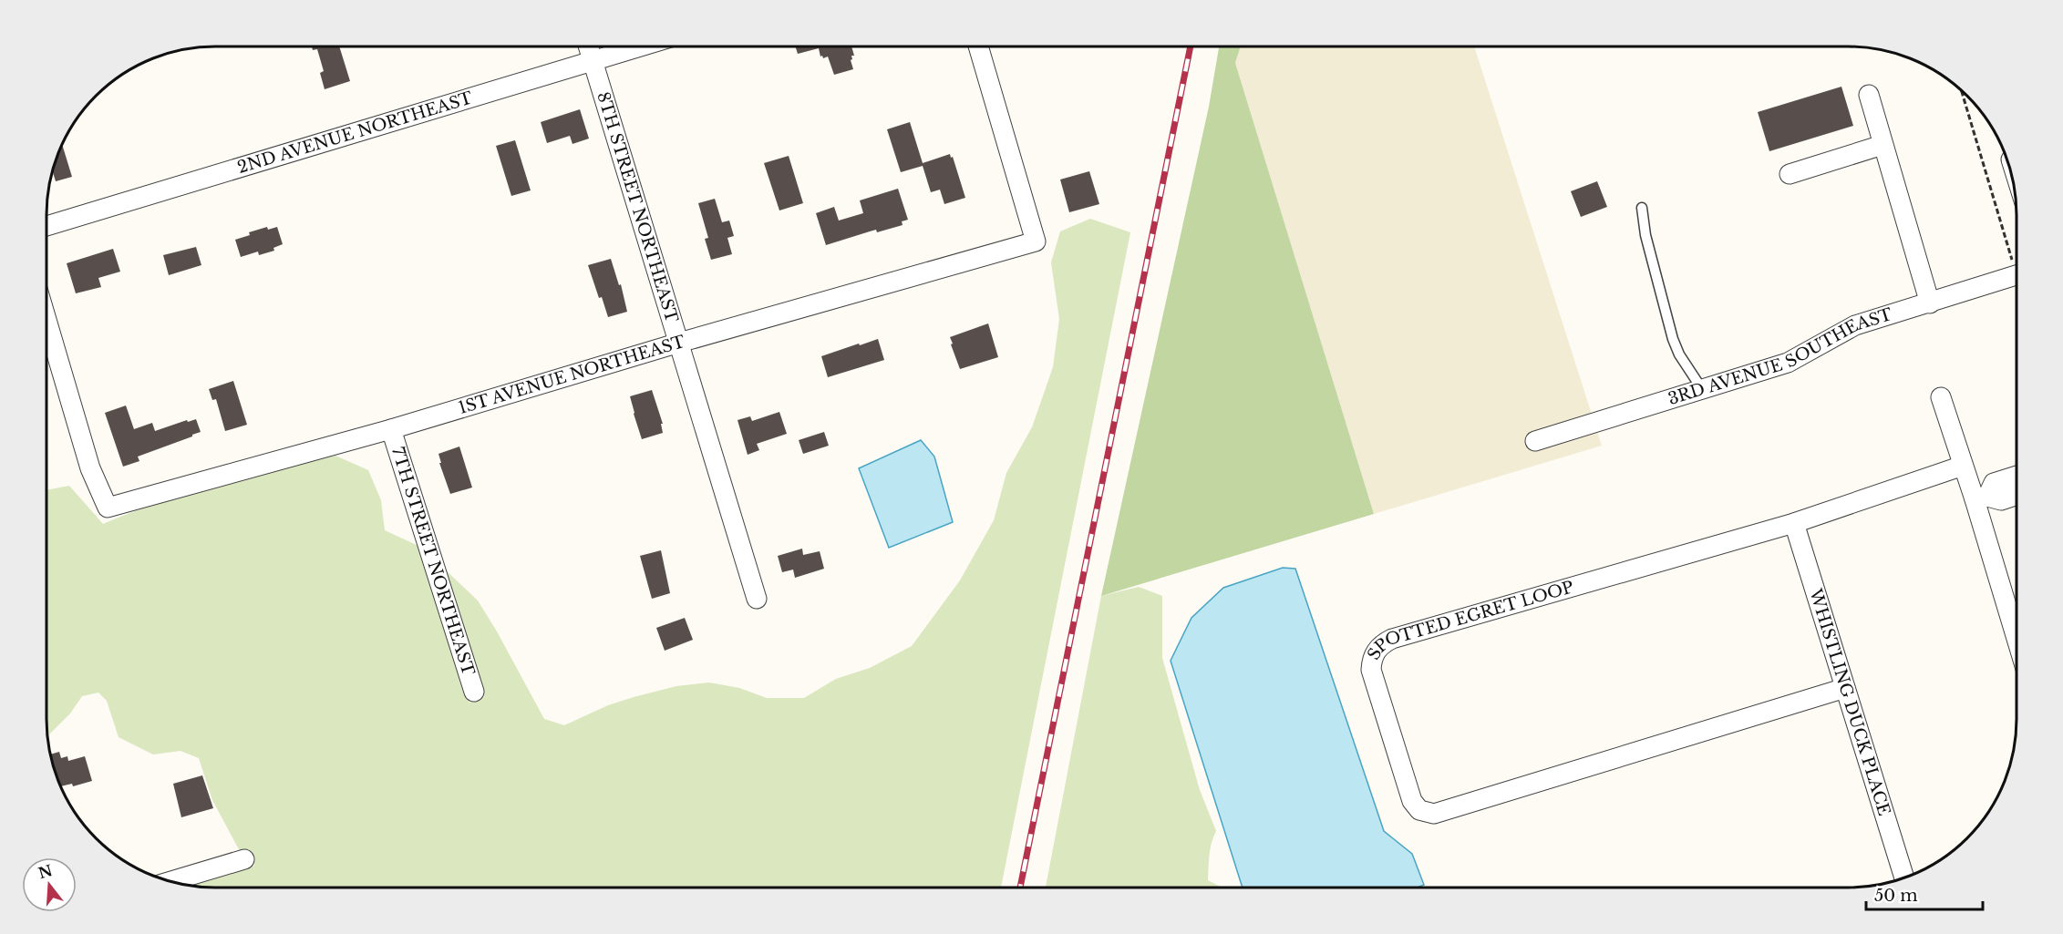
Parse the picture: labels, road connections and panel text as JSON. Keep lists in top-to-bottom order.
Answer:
{
  "streets": {
    "street": [
      "2ND AVENUE NORTHEAST",
      "8TH STREET NORTHEAST",
      "3RD AVENUE SOUTHEAST",
      "1ST AVENUE NORTHEAST",
      "7TH STREET NORTHEAST",
      "SPOTTED EGRET LOOP",
      "WHISTLING DUCK PLACE"
    ]
  },
  "crossings": [
    ["2ND AVENUE NORTHEAST", "8TH STREET NORTHEAST"],
    ["8TH STREET NORTHEAST", "1ST AVENUE NORTHEAST"],
    ["1ST AVENUE NORTHEAST", "7TH STREET NORTHEAST"],
    ["SPOTTED EGRET LOOP", "WHISTLING DUCK PLACE"]
  ],
  "scale_bar": "50 m",
  "north": "top"
}
